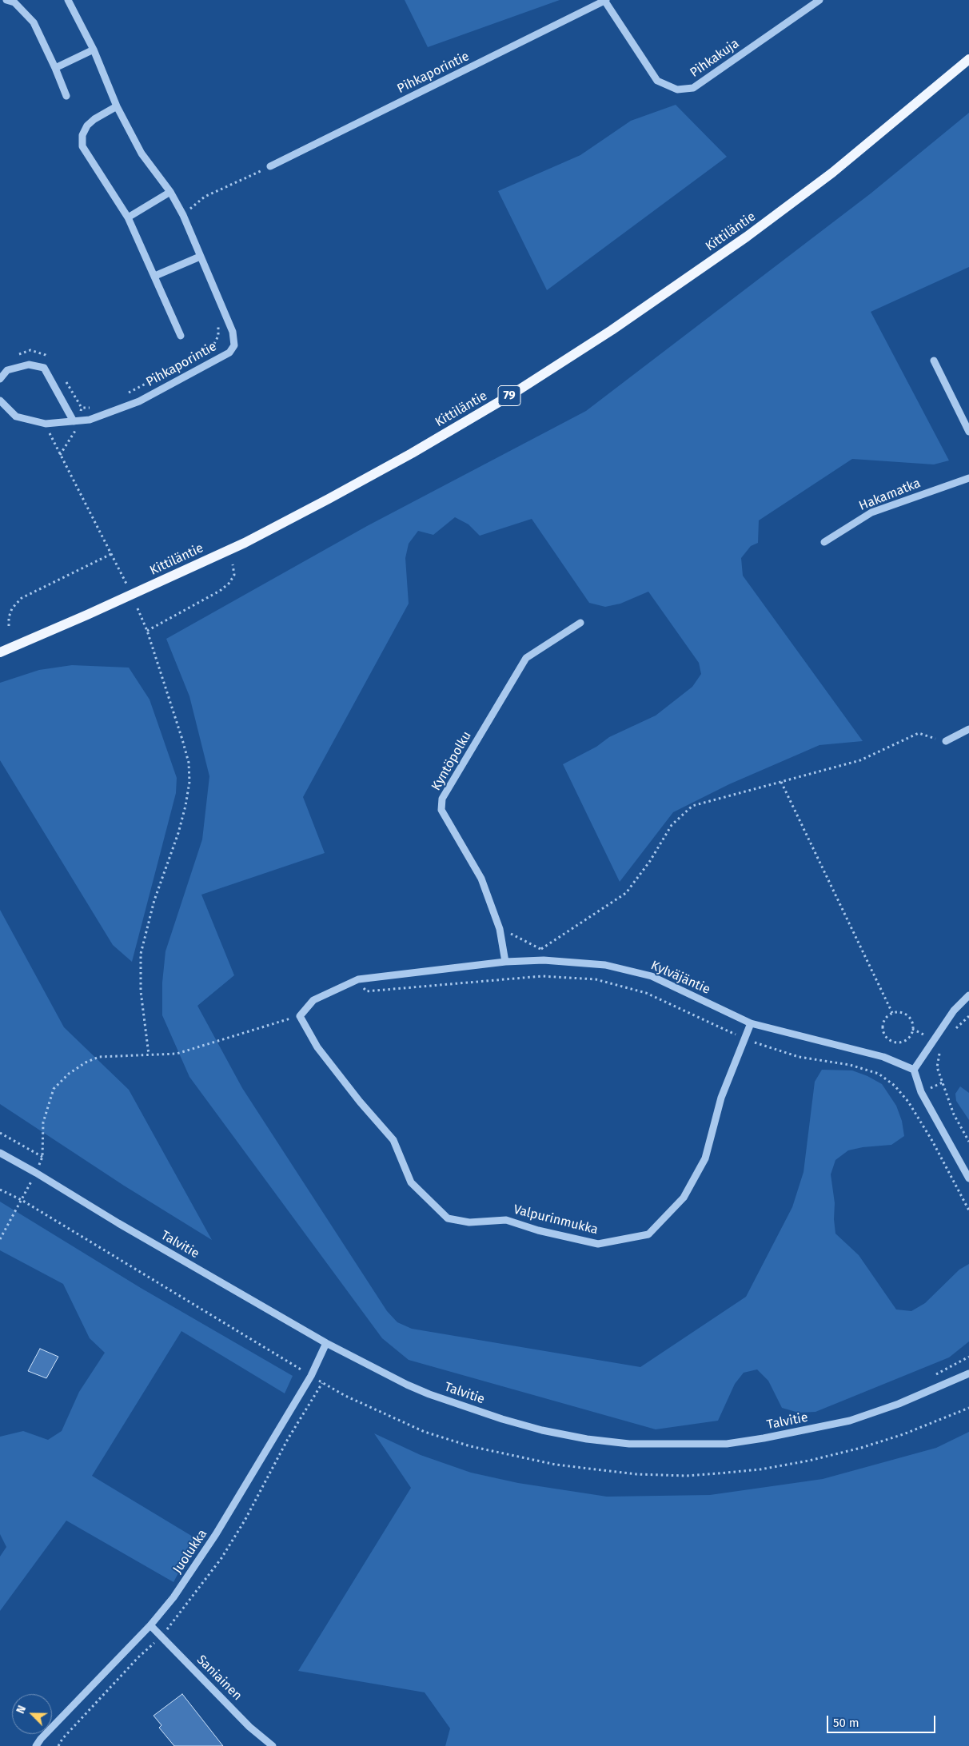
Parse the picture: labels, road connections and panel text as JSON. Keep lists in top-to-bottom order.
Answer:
{
  "streets": {
    "main road": ["Kittiläntie", "79"],
    "street": [
      "Pihkakuja",
      "Pihkaporintie",
      "Hakamatka",
      "Kyntöpolku",
      "Kylväjäntie",
      "Valpurinmukka",
      "Talvitie",
      "Juolukka",
      "Saniainen"
    ]
  },
  "crossings": [
    ["Pihkakuja", "Pihkaporintie"],
    ["Kyntöpolku", "Kylväjäntie"],
    ["Kylväjäntie", "Valpurinmukka"],
    ["Talvitie", "Juolukka"],
    ["Juolukka", "Saniainen"]
  ],
  "scale_bar": "50 m",
  "north": "top left"
}
